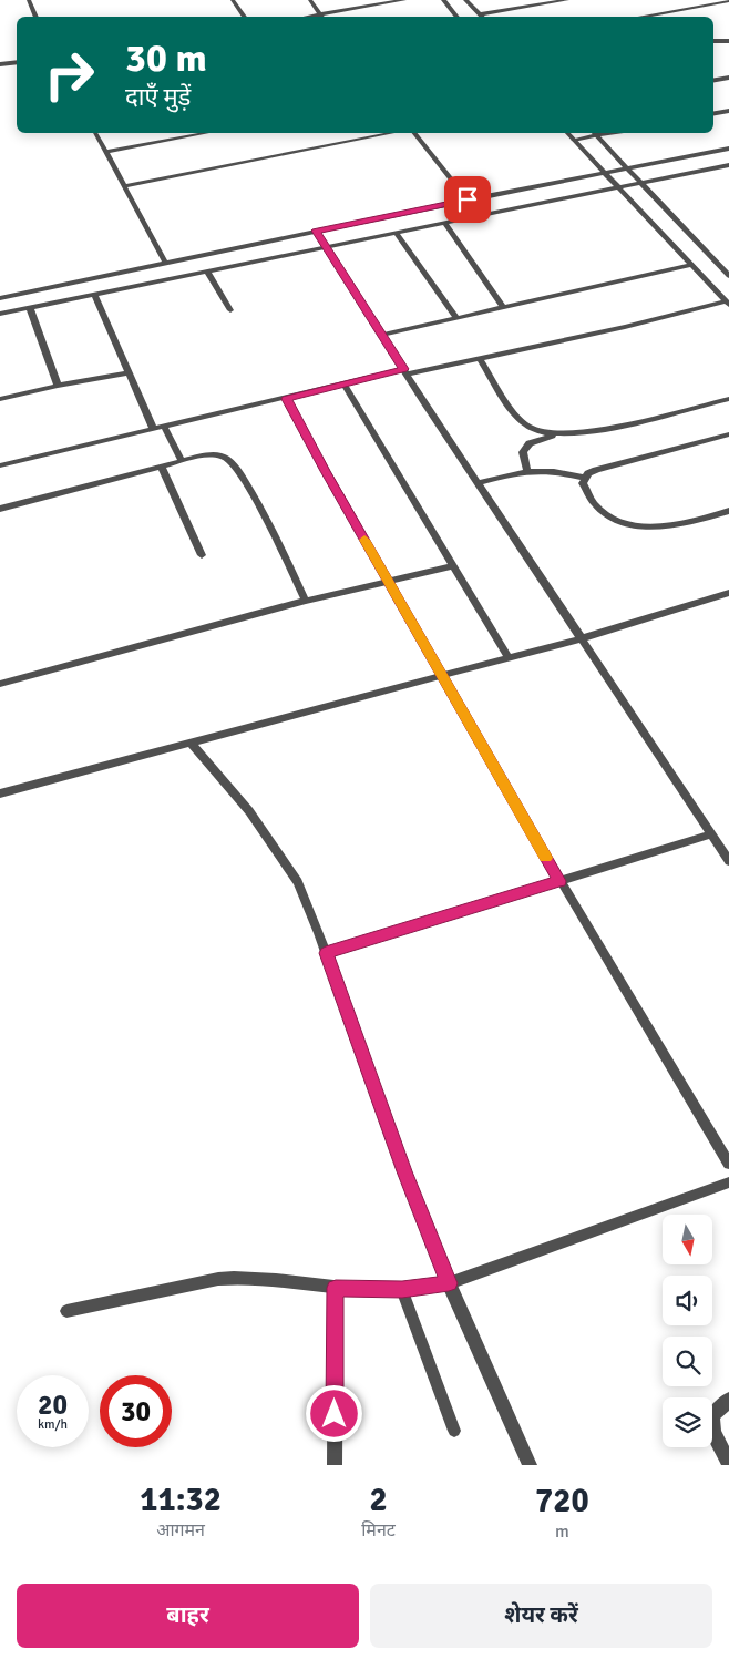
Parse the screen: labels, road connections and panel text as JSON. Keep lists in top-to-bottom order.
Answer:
{
  "north": "bottom",
  "page": {
    "turn": ["30 m", "दाएँ मुड़ें"],
    "speed": "20 km/h",
    "limit": "30",
    "eta": [
      "11:32",
      "आगमन",
      "2",
      "मिनट",
      "720",
      "m"
    ],
    "buttons": ["बाहर", "शेयर करें"]
  }
}
